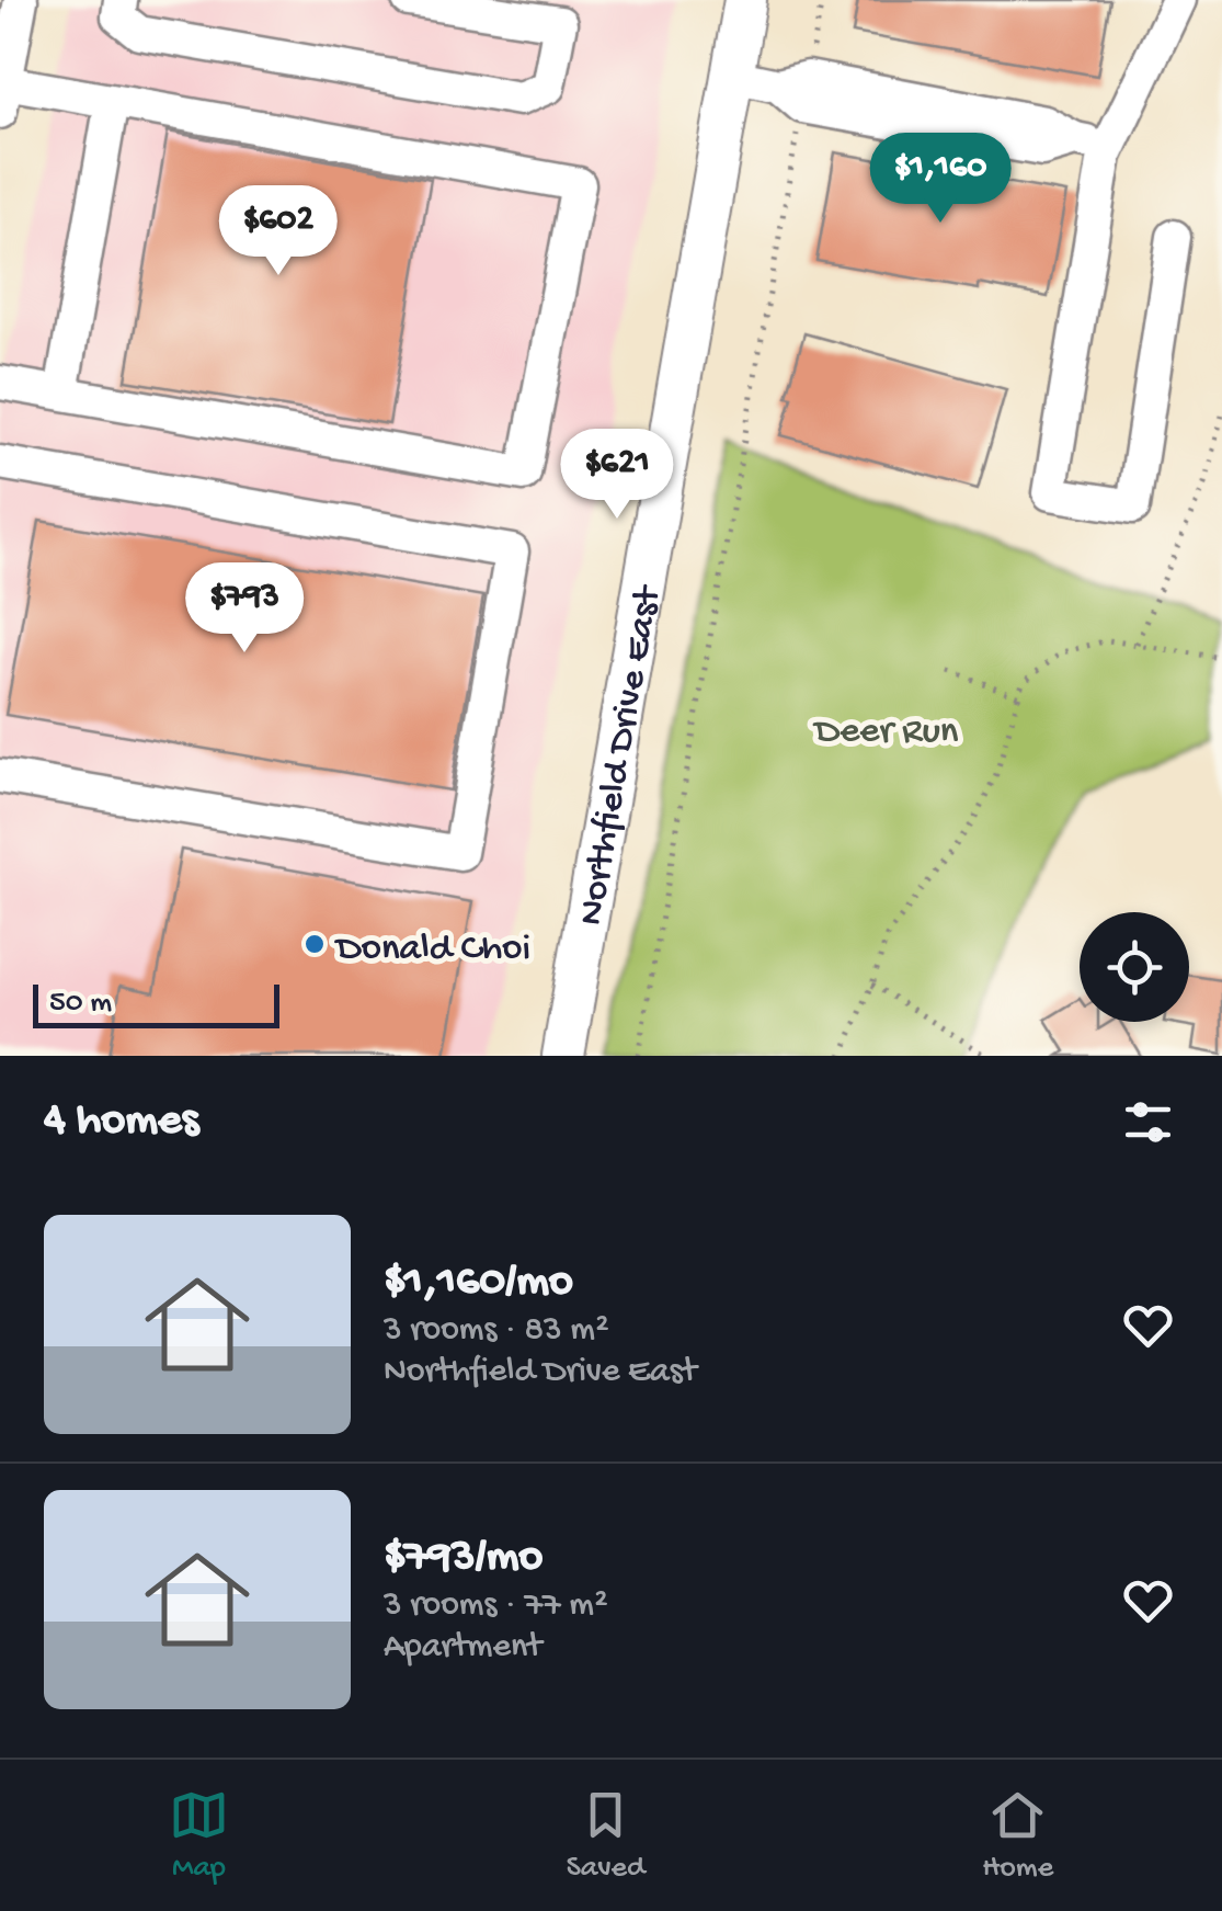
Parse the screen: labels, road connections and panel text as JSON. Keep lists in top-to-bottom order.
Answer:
{
  "streets": {
    "main road": ["Northfield Drive East"]
  },
  "parks": ["Deer Run"],
  "places": ["Donald Choi"],
  "scale_bar": "50 m",
  "page": {
    "price": [
      "$1,160",
      "$602",
      "$621",
      "$793"
    ],
    "scale": "50 m",
    "heading": "4 homes",
    "list": [
      {
        "name": "$1,160/mo",
        "note": "3 rooms · 83 m² · Northfield Drive East"
      },
      {
        "name": "$793/mo",
        "note": "3 rooms · 77 m² · Apartment"
      }
    ],
    "tabs": ["Map", "Saved", "Home"]
  }
}
